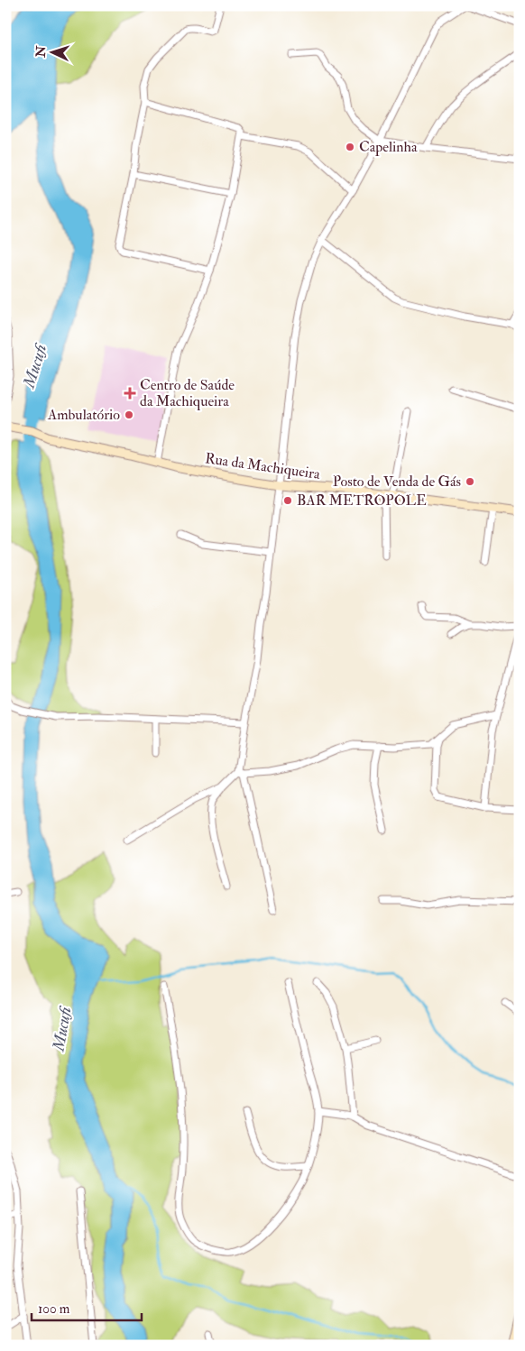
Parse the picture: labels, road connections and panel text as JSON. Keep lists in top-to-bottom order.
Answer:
{
  "streets": {
    "street": ["Rua da Machiqueira"]
  },
  "water": ["Mucufi"],
  "places": {
    "other": [
      "Capelinha",
      "Ambulatório",
      "Posto de Venda de Gás",
      "BAR METROPOLE"
    ],
    "health": ["Centro de Saúde da Machiqueira"]
  },
  "scale_bar": "100 m",
  "north": "left"
}
